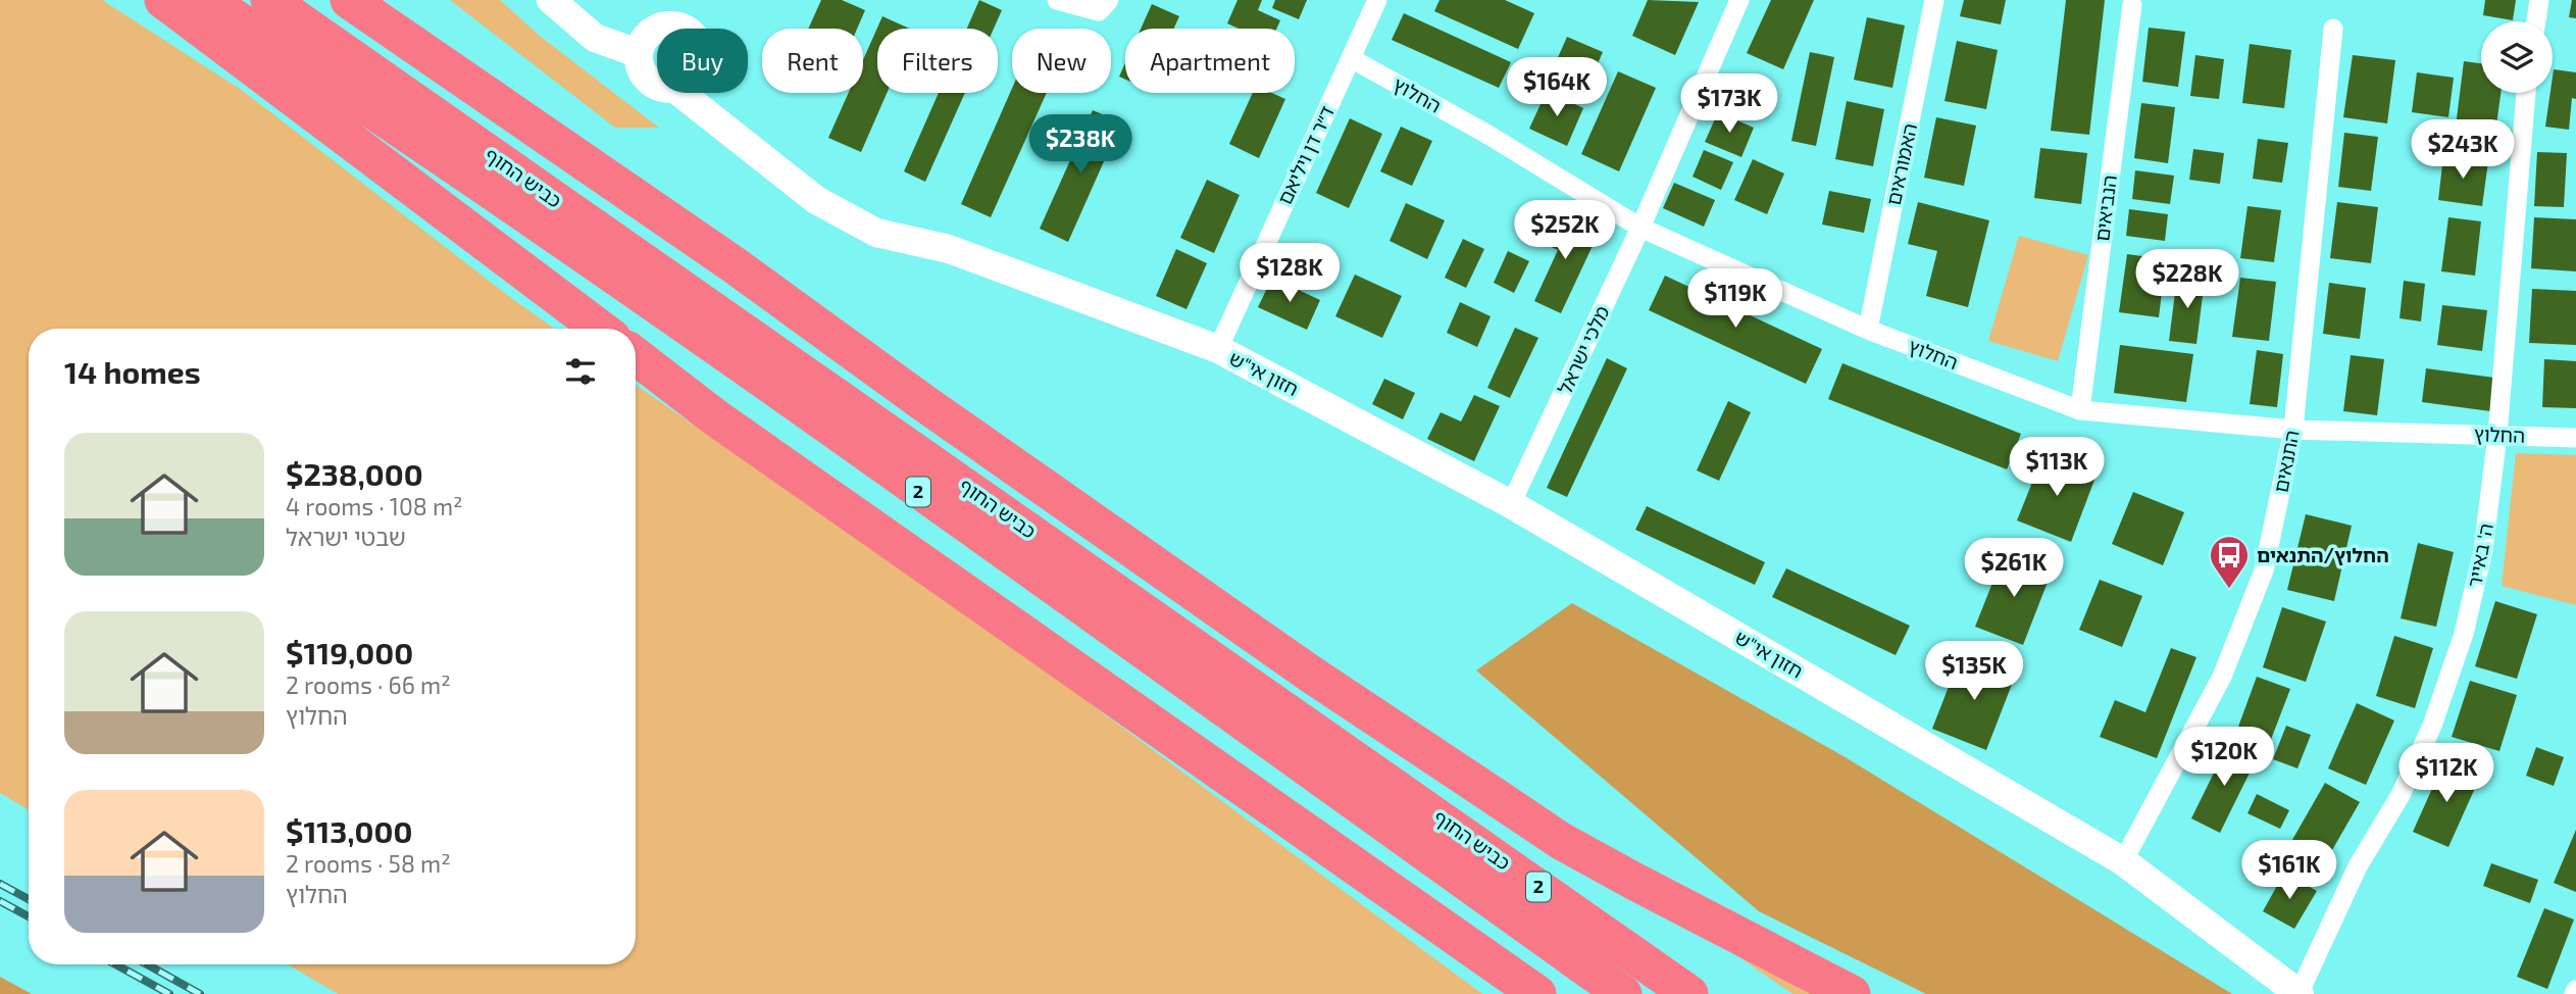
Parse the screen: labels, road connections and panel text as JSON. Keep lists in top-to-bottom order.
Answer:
{
  "streets": {
    "highway": ["כביש החוף", "2"],
    "street": [
      "החלוץ",
      "ד״ר דן ויליאם",
      "האמוראים",
      "הנביאים",
      "מלכי ישראל",
      "חזון אי\"ש",
      "התנאים",
      "ה' באייר"
    ]
  },
  "crossings": [
    ["החלוץ", "ד״ר דן ויליאם"],
    ["החלוץ", "האמוראים"],
    ["החלוץ", "הנביאים"],
    ["החלוץ", "מלכי ישראל"],
    ["החלוץ", "התנאים"],
    ["החלוץ", "ה' באייר"],
    ["ד״ר דן ויליאם", "חזון אי\"ש"],
    ["מלכי ישראל", "חזון אי\"ש"],
    ["חזון אי\"ש", "התנאים"],
    ["חזון אי\"ש", "ה' באייר"]
  ],
  "places": {
    "bus stop": ["החלוץ/התנאים"]
  },
  "page": {
    "chip": [
      "Buy",
      "Rent",
      "Filters",
      "New",
      "Apartment"
    ],
    "price": [
      "$164K",
      "$173K",
      "$238K",
      "$243K",
      "$252K",
      "$128K",
      "$228K",
      "$119K",
      "$113K",
      "$261K",
      "$135K",
      "$120K",
      "$112K",
      "$161K"
    ],
    "heading": "14 homes",
    "list": [
      {
        "name": "$238,000",
        "note": "4 rooms · 108 m² · שבטי ישראל"
      },
      {
        "name": "$119,000",
        "note": "2 rooms · 66 m² · החלוץ"
      },
      {
        "name": "$113,000",
        "note": "2 rooms · 58 m² · החלוץ"
      }
    ]
  }
}
